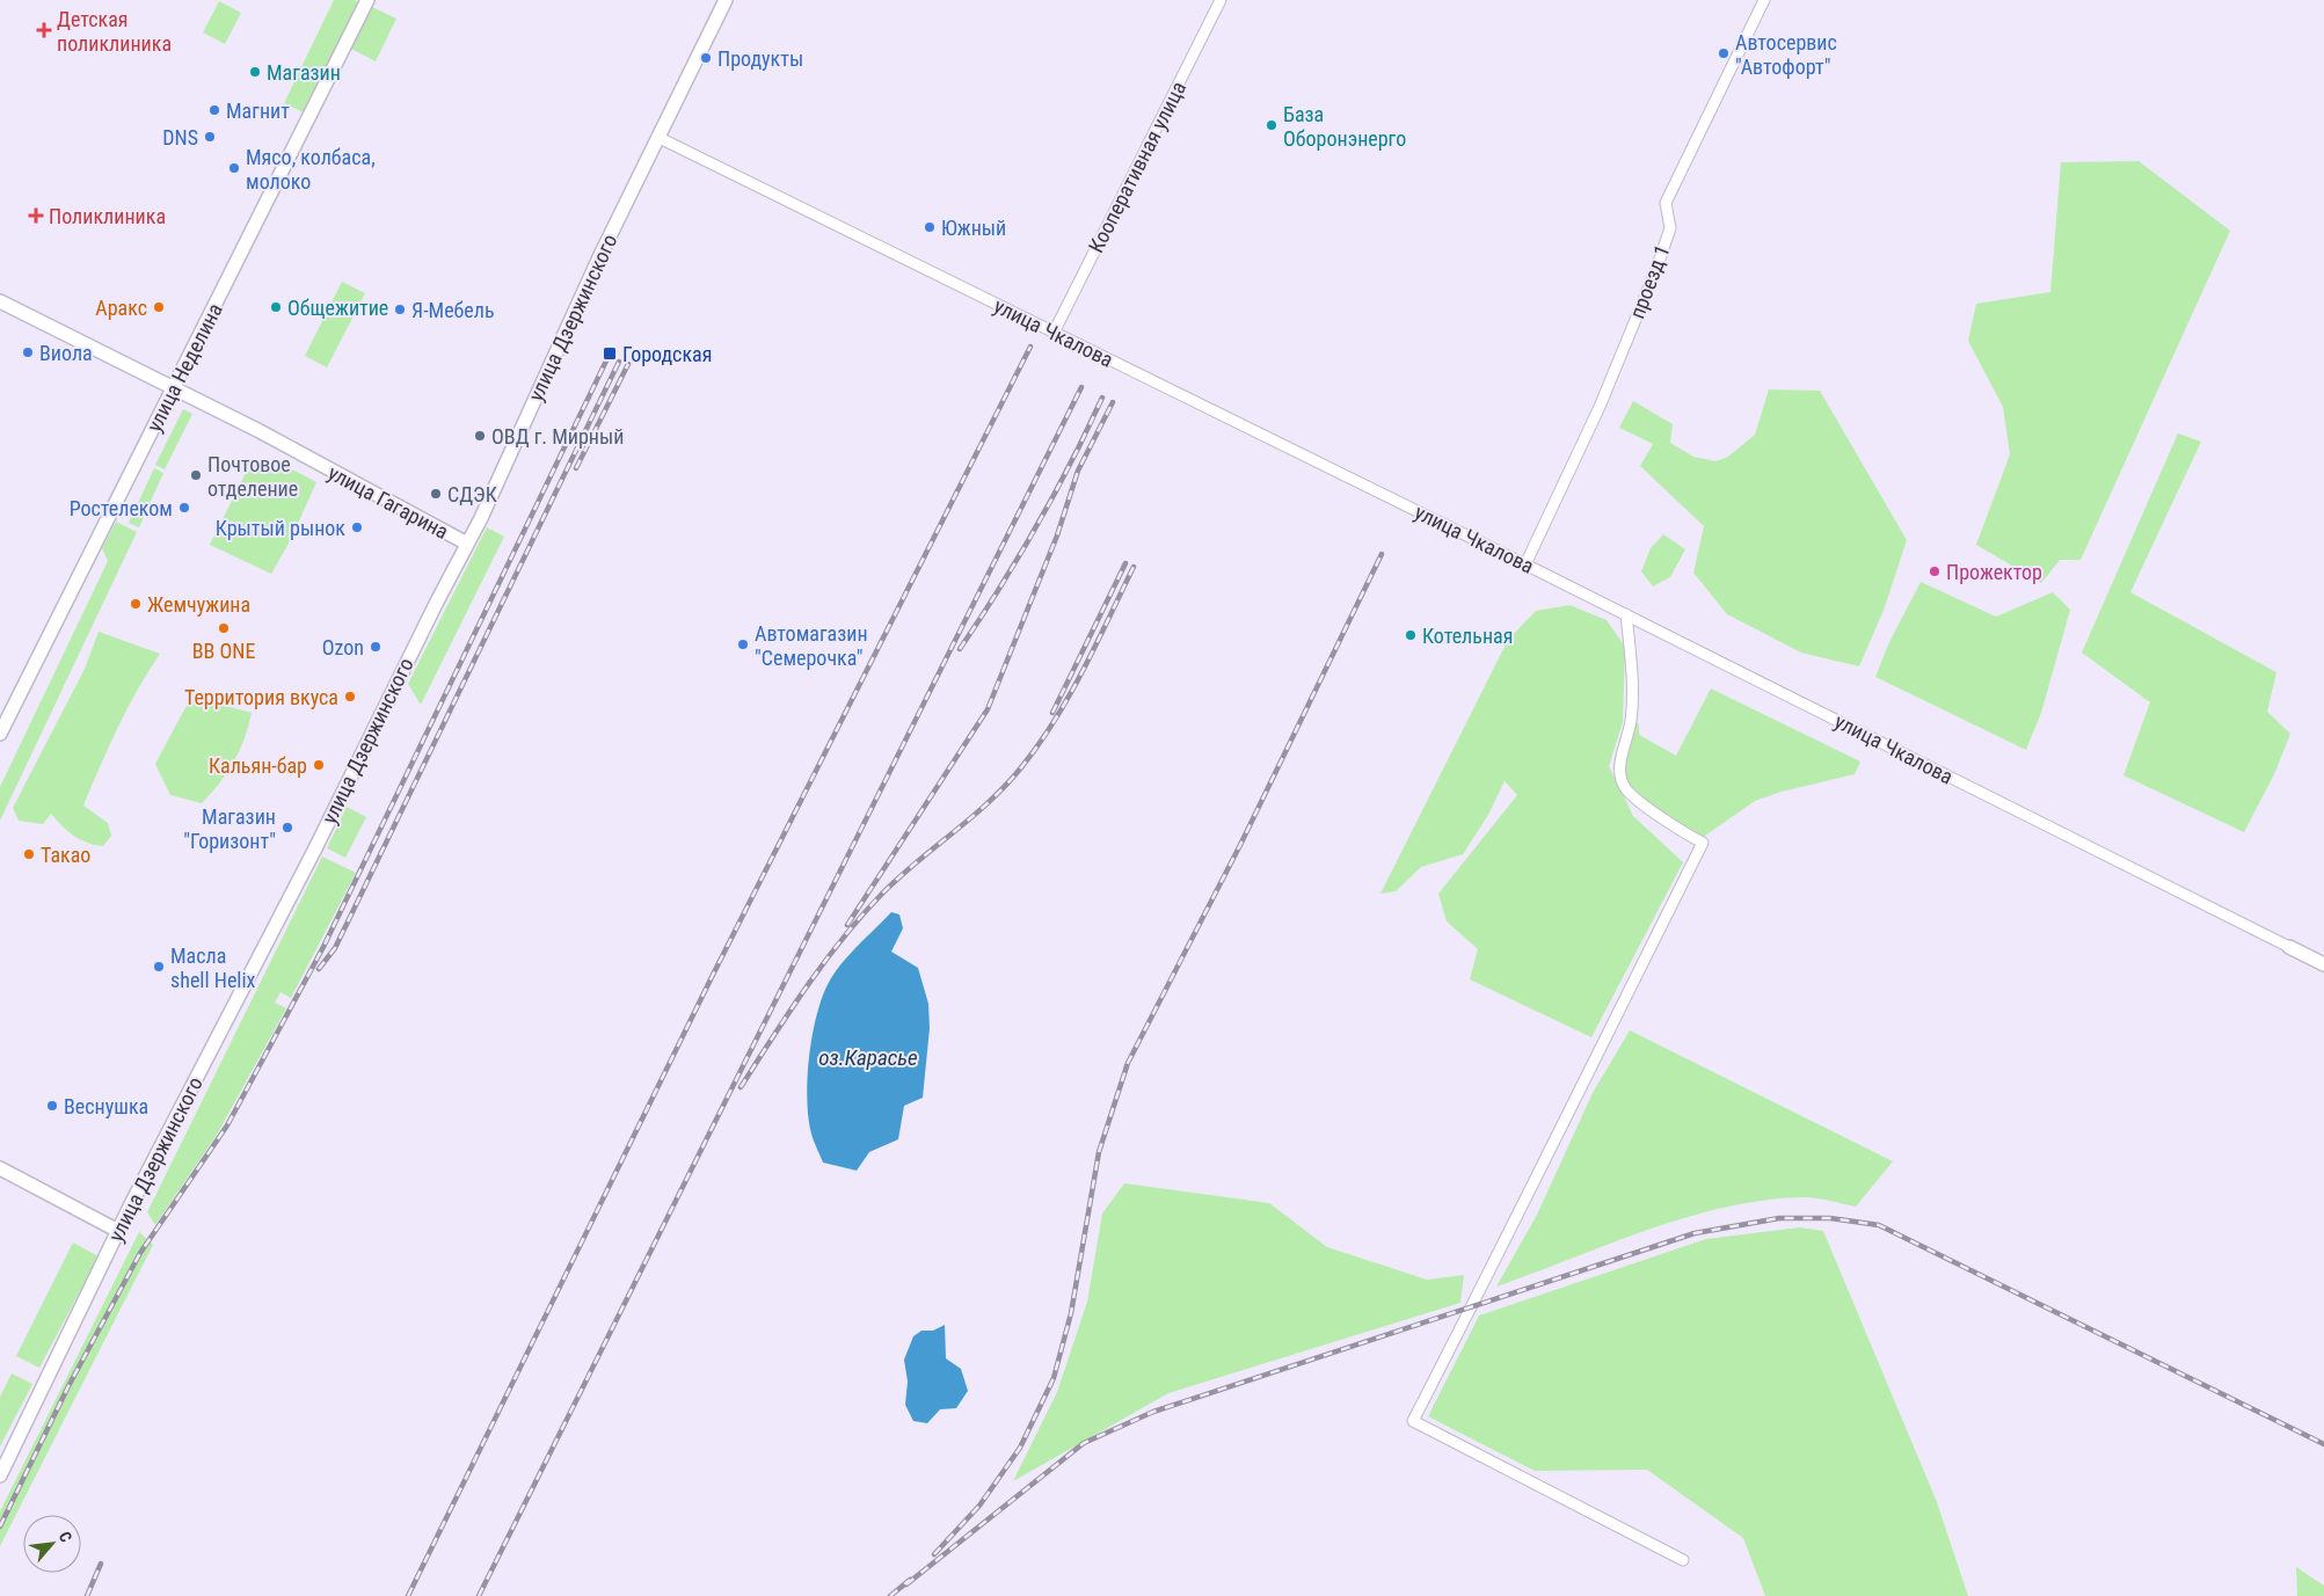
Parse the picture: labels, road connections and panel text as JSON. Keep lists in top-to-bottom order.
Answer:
{
  "streets": {
    "street": [
      "Кооперативная улица",
      "проезд 1",
      "улица Дзержинского",
      "улица Чкалова",
      "улица Неделина",
      "улица Гагарина"
    ]
  },
  "crossings": [
    ["Кооперативная улица", "улица Чкалова"],
    ["проезд 1", "улица Чкалова"],
    ["улица Дзержинского", "улица Чкалова"],
    ["улица Дзержинского", "улица Гагарина"],
    ["улица Неделина", "улица Гагарина"]
  ],
  "water": ["оз.Карасье"],
  "places": {
    "health": ["Детская поликлиника", "Поликлиника"],
    "other": [
      "Автосервис \"Автофорт\"",
      "Продукты",
      "Магазин",
      "Магнит",
      "База Оборонэнерго",
      "DNS",
      "Мясо, колбаса, молоко",
      "Южный",
      "Аракс",
      "Общежитие",
      "Я-Мебель",
      "Виола",
      "ОВД г. Мирный",
      "Почтовое отделение",
      "СДЭК",
      "Ростелеком",
      "Крытый рынок",
      "Прожектор",
      "Жемчужина",
      "BB ONE",
      "Котельная",
      "Автомагазин \"Семерочка\"",
      "Ozon",
      "Территория вкуса",
      "Кальян-бар",
      "Магазин \"Горизонт\"",
      "Такао",
      "Масла shell Helix",
      "Веснушка"
    ],
    "transit": ["Городская"]
  },
  "north": "top right"
}
